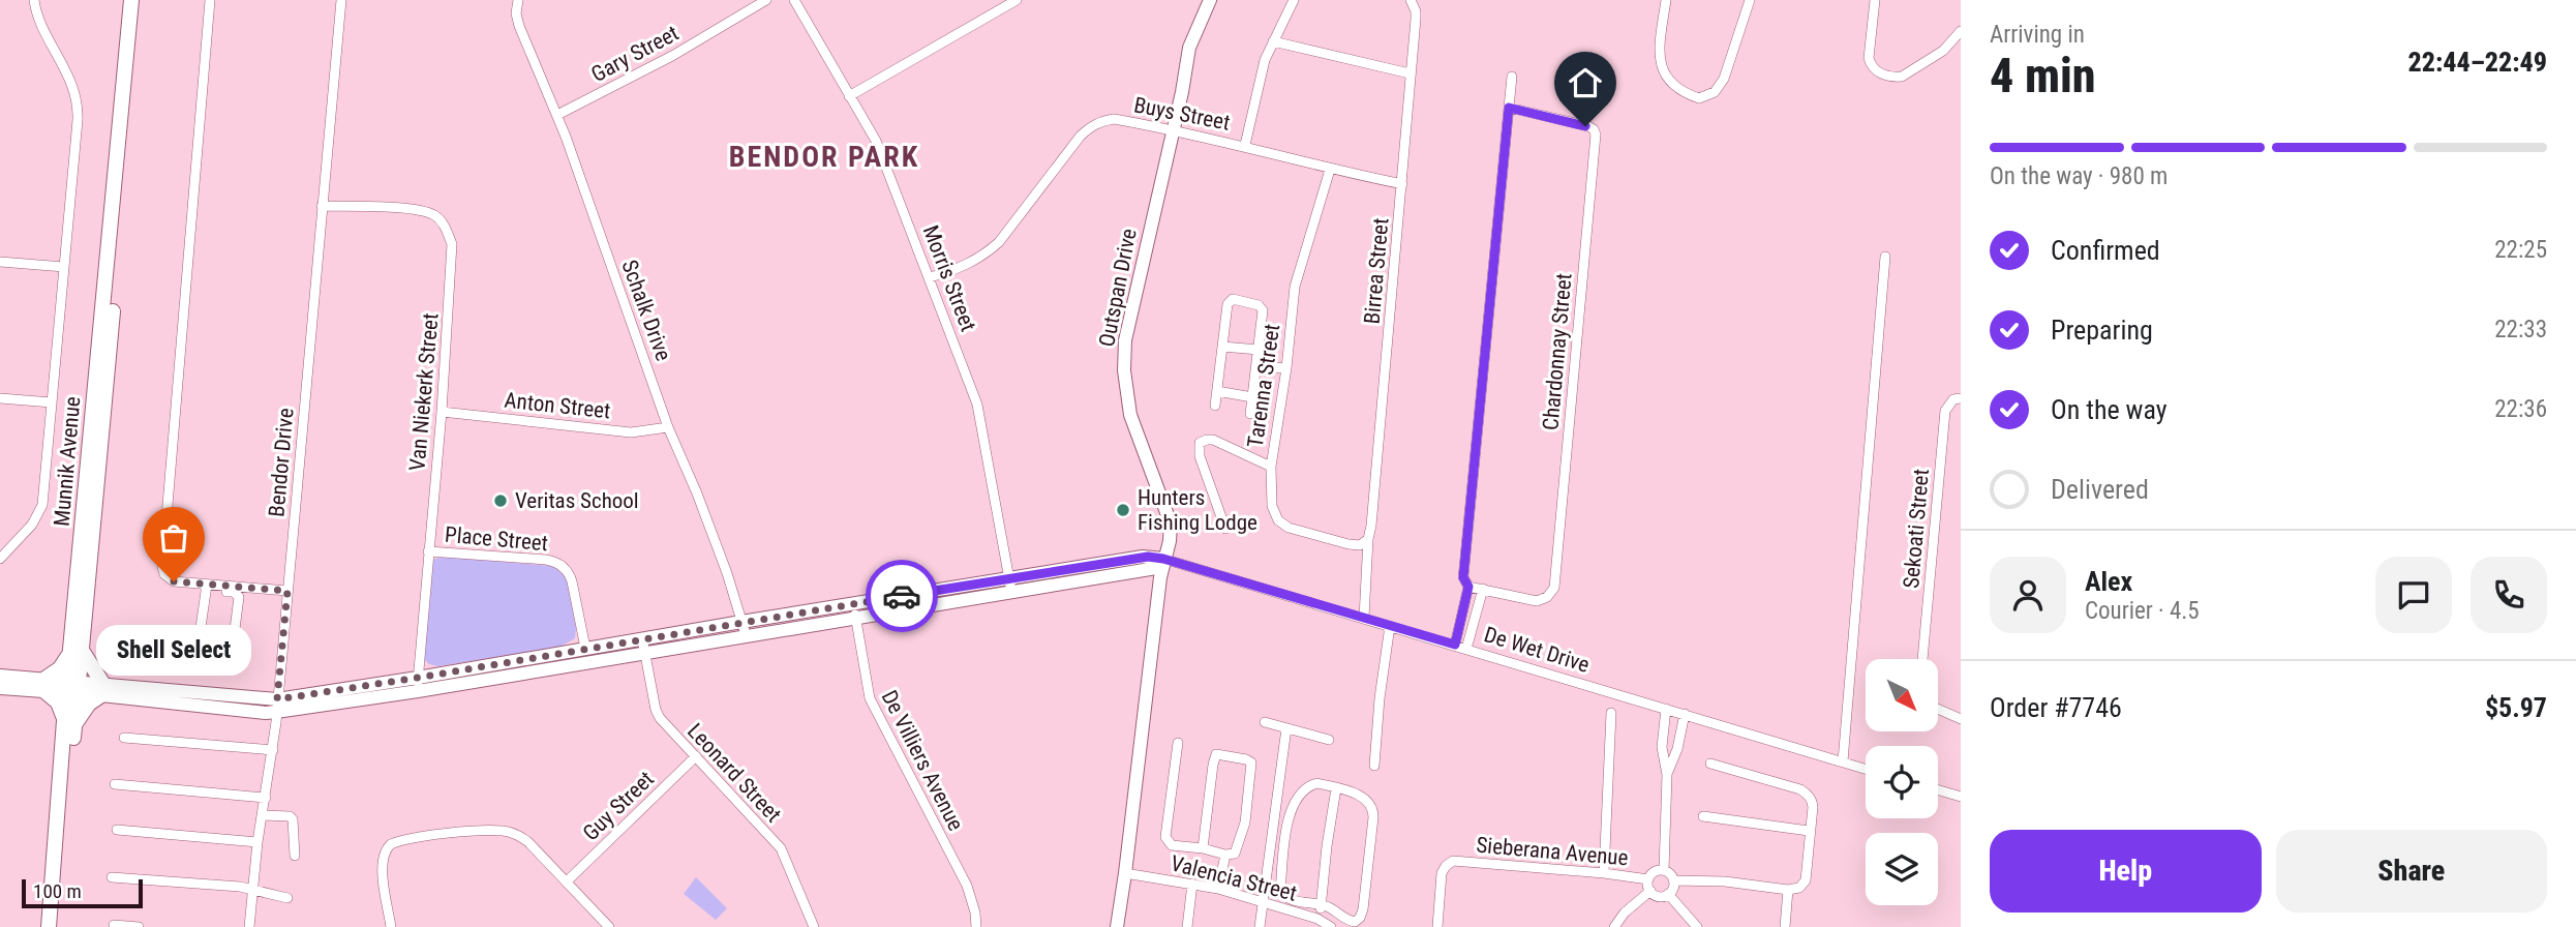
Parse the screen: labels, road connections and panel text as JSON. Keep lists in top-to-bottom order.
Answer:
{
  "streets": {
    "main road": ["Munnik Avenue"],
    "street": [
      "Gary Street",
      "Buys Street",
      "Birrea Street",
      "Morris Street",
      "Outspan Drive",
      "Schalk Drive",
      "Chardonnay Street",
      "Tarenna Street",
      "Van Niekerk Street",
      "Anton Street",
      "Bendor Drive",
      "Sekoati Street",
      "Place Street",
      "De Wet Drive",
      "De Villiers Avenue",
      "Leonard Street",
      "Guy Street",
      "Sieberana Avenue",
      "Valencia Street"
    ]
  },
  "crossings": [
    ["Gary Street", "Schalk Drive"],
    ["Buys Street", "Birrea Street"],
    ["Buys Street", "Morris Street"],
    ["Buys Street", "Outspan Drive"],
    ["Buys Street", "Tarenna Street"],
    ["Birrea Street", "Tarenna Street"],
    ["Birrea Street", "De Wet Drive"],
    ["Morris Street", "De Wet Drive"],
    ["Outspan Drive", "De Wet Drive"],
    ["Outspan Drive", "Valencia Street"],
    ["Schalk Drive", "Anton Street"],
    ["Schalk Drive", "De Wet Drive"],
    ["Van Niekerk Street", "Anton Street"],
    ["Van Niekerk Street", "Bendor Drive"],
    ["Van Niekerk Street", "Place Street"],
    ["Van Niekerk Street", "De Wet Drive"],
    ["Munnik Avenue", "De Wet Drive"],
    ["Bendor Drive", "De Wet Drive"],
    ["Place Street", "De Wet Drive"],
    ["De Wet Drive", "De Villiers Avenue"],
    ["De Wet Drive", "Leonard Street"],
    ["Leonard Street", "Guy Street"]
  ],
  "districts": ["BENDOR PARK"],
  "places": ["Veritas School", "Hunters Fishing Lodge", "Shell Select"],
  "scale_bar": "100 m",
  "north": "bottom right",
  "page": {
    "heading": ["4 min", "Arriving in", "22:44–22:49"],
    "panel": [
      "Alex",
      "Courier · 4.5",
      "Order #7746",
      "$5.97"
    ],
    "bar": "On the way · 980 m",
    "list": [
      ["Confirmed", "22:25"],
      ["Preparing", "22:33"],
      ["On the way", "22:36"],
      "Delivered"
    ],
    "bubble": "Shell Select",
    "buttons": ["Help", "Share"],
    "scale": "100 m"
  }
}
